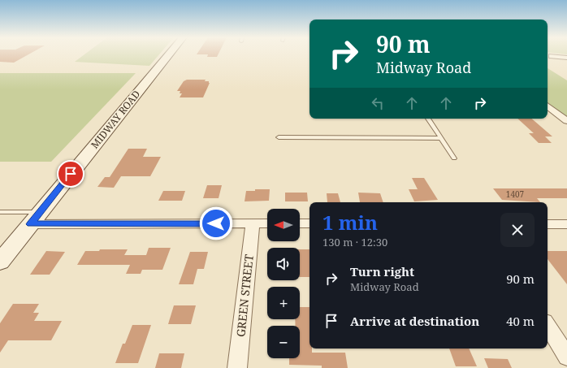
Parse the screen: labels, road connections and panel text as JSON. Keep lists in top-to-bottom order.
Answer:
{
  "streets": {
    "main road": ["MIDWAY ROAD"],
    "street": ["GREEN STREET"]
  },
  "house_numbers": ["1407"],
  "north": "left",
  "page": {
    "turn": ["90 m", "Midway Road"],
    "heading": ["1 min", "130 m · 12:30"],
    "map_buttons": ["+", "−"],
    "list": [
      {
        "name": "Turn right",
        "note": "Midway Road",
        "value": "90 m"
      },
      {
        "name": "Arrive at destination",
        "value": "40 m"
      }
    ]
  }
}
